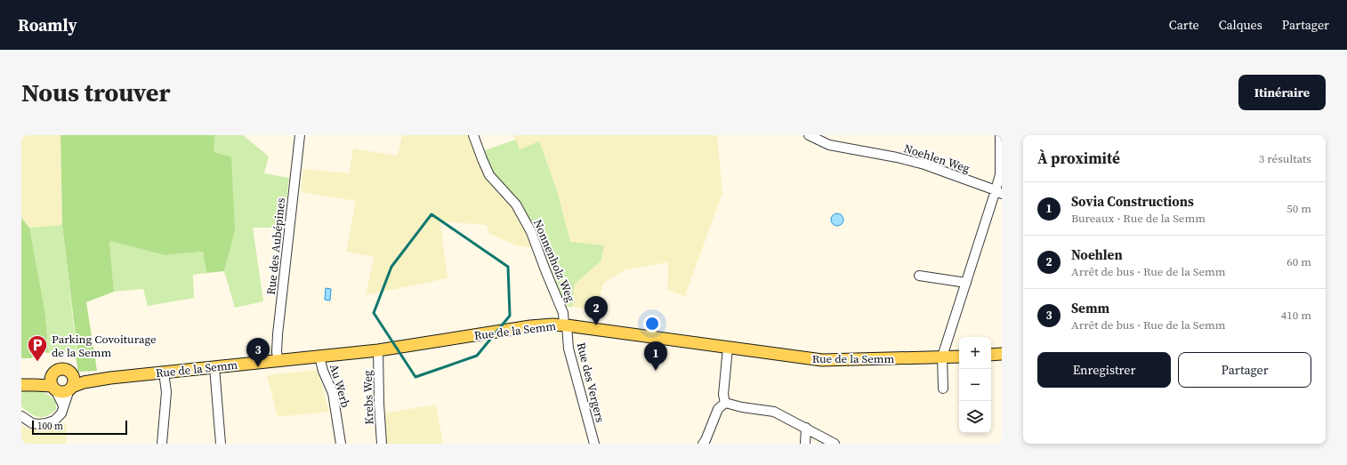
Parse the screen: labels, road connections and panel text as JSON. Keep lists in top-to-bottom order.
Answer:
{
  "streets": {
    "main road": ["Rue de la Semm"],
    "street": [
      "Noehlen Weg",
      "Rue des Aubépines",
      "Nonnenholz Weg",
      "Rue des Vergers",
      "Au Werb",
      "Krebs Weg"
    ]
  },
  "crossings": [
    ["Rue des Aubépines", "Rue de la Semm"],
    ["Nonnenholz Weg", "Rue de la Semm"],
    ["Nonnenholz Weg", "Rue des Vergers"],
    ["Rue de la Semm", "Rue des Vergers"],
    ["Rue de la Semm", "Au Werb"],
    ["Rue de la Semm", "Krebs Weg"]
  ],
  "places": {
    "parking": ["Parking Covoiturage de la Semm"]
  },
  "scale_bar": "100 m",
  "page": {
    "header": "Roamly",
    "nav": ["Carte", "Calques", "Partager"],
    "buttons": [
      "Itinéraire",
      ["Enregistrer", "Partager"]
    ],
    "title": "Nous trouver",
    "heading": ["À proximité", "3 résultats"],
    "list": [
      {
        "mark": "1",
        "name": "Sovia Constructions",
        "note": "Bureaux · Rue de la Semm",
        "value": "50 m"
      },
      {
        "mark": "2",
        "name": "Noehlen",
        "note": "Arrêt de bus · Rue de la Semm",
        "value": "60 m"
      },
      {
        "mark": "3",
        "name": "Semm",
        "note": "Arrêt de bus · Rue de la Semm",
        "value": "410 m"
      }
    ],
    "pins": ["2", "3", "1"],
    "map_buttons": ["+", "−"],
    "scale": "100 m"
  }
}
